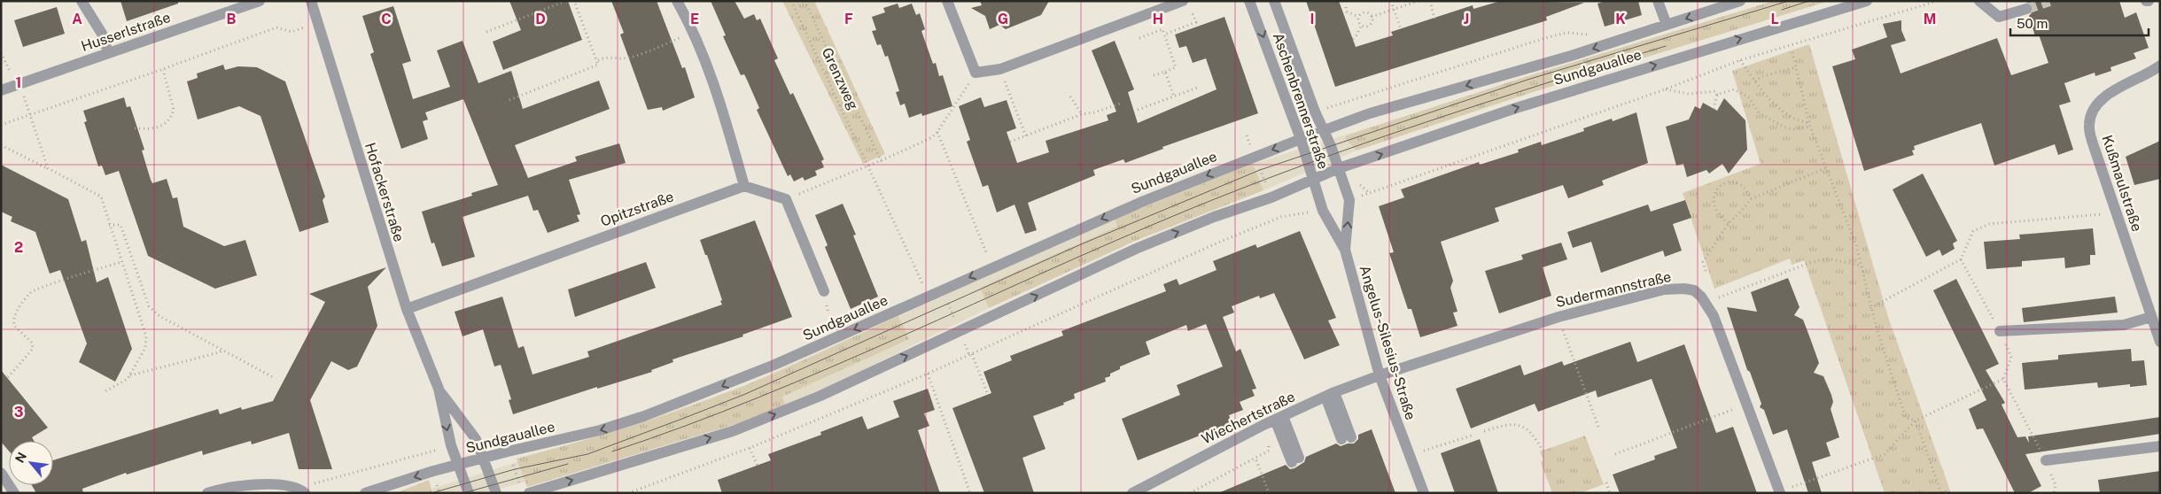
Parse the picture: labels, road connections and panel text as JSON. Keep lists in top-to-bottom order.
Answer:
{
  "streets": {
    "street": [
      "Husserlstraße",
      "Sundgauallee",
      "Aschenbrennerstraße",
      "Kußmaulstraße",
      "Hofackerstraße",
      "Opitzstraße",
      "Sudermannstraße",
      "Angelus-Silesius-Straße",
      "Wiechertstraße"
    ],
    "path": ["Grenzweg"]
  },
  "crossings": [
    ["Sundgauallee", "Aschenbrennerstraße"],
    ["Sundgauallee", "Hofackerstraße"],
    ["Aschenbrennerstraße", "Angelus-Silesius-Straße"],
    ["Hofackerstraße", "Opitzstraße"],
    ["Sudermannstraße", "Angelus-Silesius-Straße"],
    ["Sudermannstraße", "Wiechertstraße"],
    ["Angelus-Silesius-Straße", "Wiechertstraße"]
  ],
  "scale_bar": "50 m",
  "north": "top left",
  "grid": {
    "columns": [
      "A",
      "B",
      "C",
      "D",
      "E",
      "F",
      "G",
      "H",
      "I",
      "J",
      "K",
      "L",
      "M"
    ],
    "rows": ["1", "2", "3"]
  }
}
